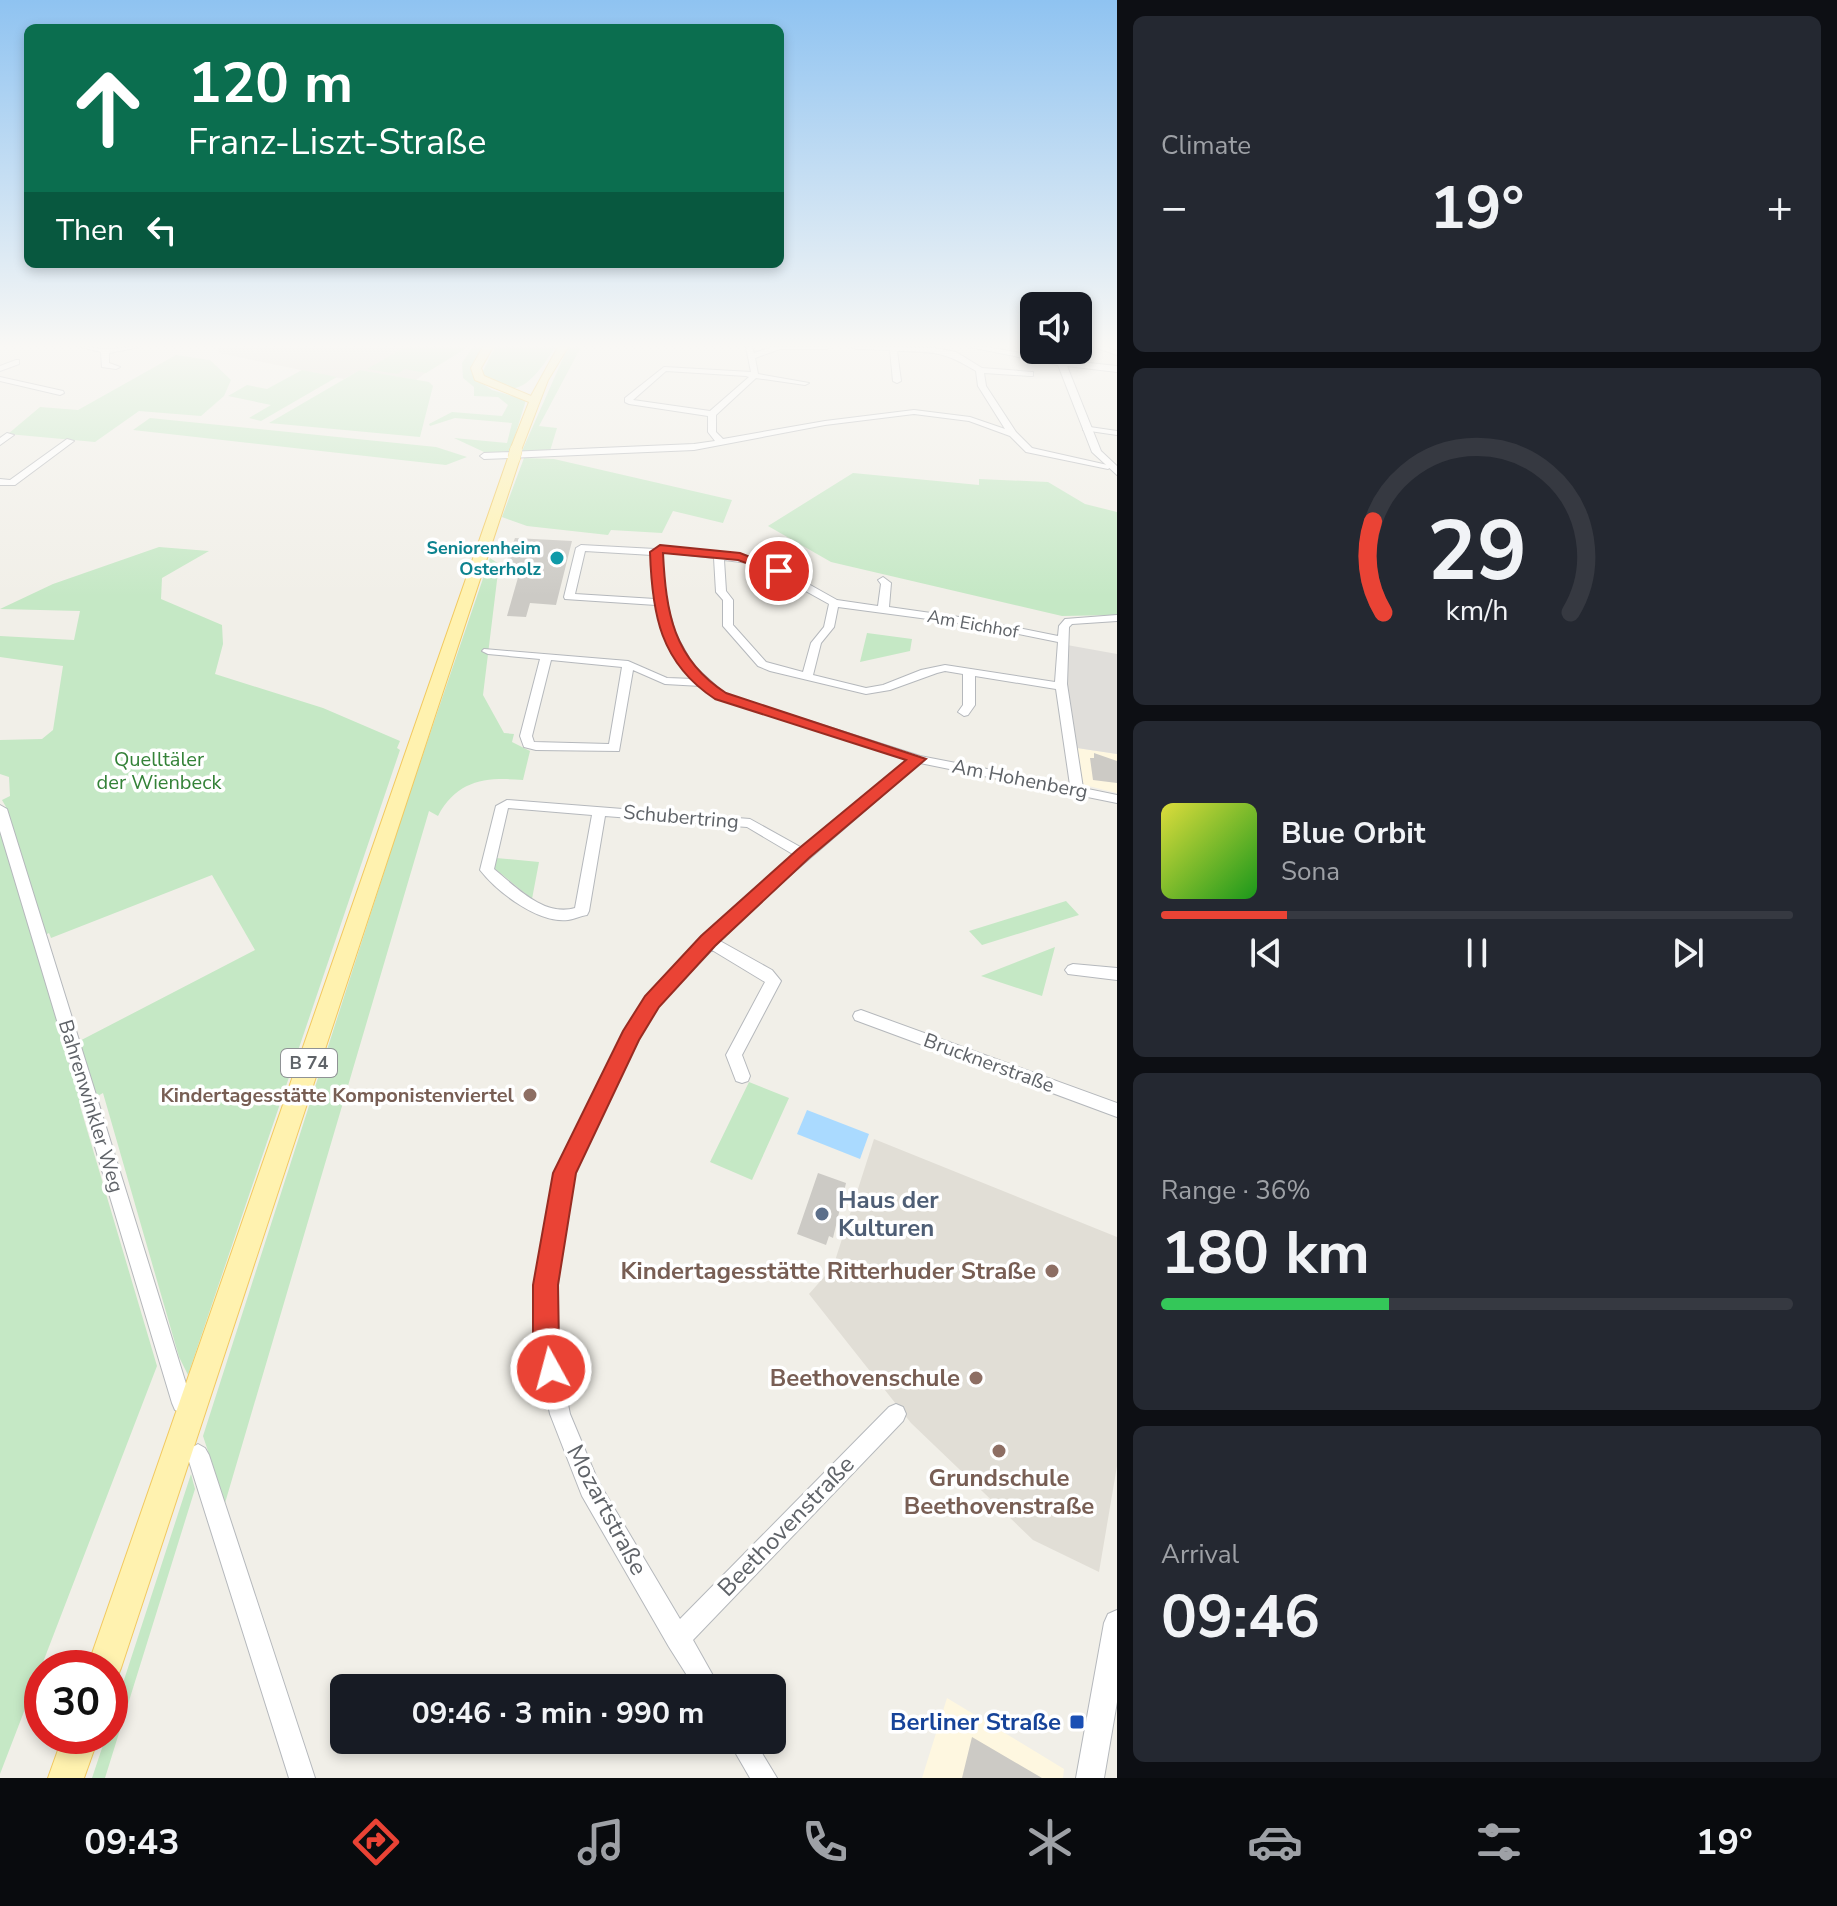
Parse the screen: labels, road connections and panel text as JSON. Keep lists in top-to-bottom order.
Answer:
{
  "streets": {
    "main road": ["B 74"],
    "street": [
      "Am Eichhof",
      "Am Hohenberg",
      "Schubertring",
      "Brucknerstraße",
      "Bahrenwinkler Weg",
      "Mozartstraße",
      "Beethovenstraße"
    ]
  },
  "crossings": [
    ["Am Eichhof", "Am Hohenberg"],
    ["Am Hohenberg", "Mozartstraße"],
    ["Schubertring", "Mozartstraße"],
    ["Mozartstraße", "Beethovenstraße"]
  ],
  "parks": ["Quelltäler der Wienbeck"],
  "places": {
    "other": [
      "Seniorenheim Osterholz",
      "Kindertagesstätte Komponistenviertel",
      "Haus der Kulturen",
      "Kindertagesstätte Ritterhuder Straße",
      "Beethovenschule",
      "Grundschule Beethovenstraße"
    ],
    "transit": ["Berliner Straße"]
  },
  "page": {
    "tile": [
      "Climate",
      ["Range · 36%", "180 km"],
      ["Arrival", "09:46"]
    ],
    "turn": ["120 m", "Franz-Liszt-Straße"],
    "heat": ["−", "19°", "+"],
    "then": "Then",
    "song": ["Blue Orbit", "Sona"],
    "limit": "30",
    "trip": "09:46 · 3 min · 990 m",
    "tabs": ["09:43", "19°"],
    "gauge": ["29", "km/h"]
  }
}
